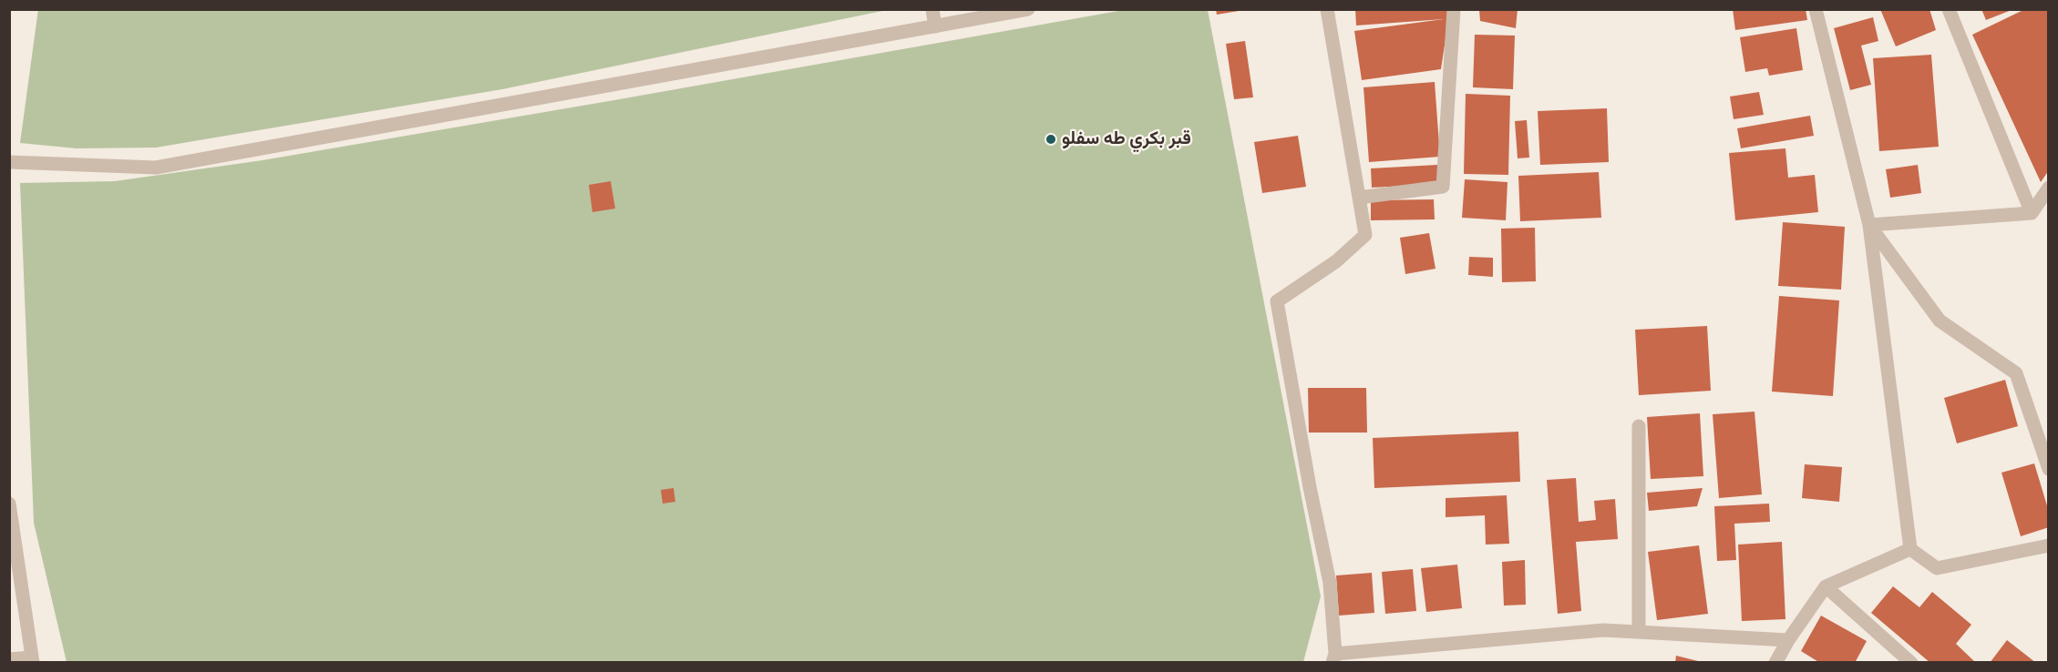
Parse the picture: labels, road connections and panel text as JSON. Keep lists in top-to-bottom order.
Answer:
{
  "places": ["قبر بكري طه سفلو"]
}
